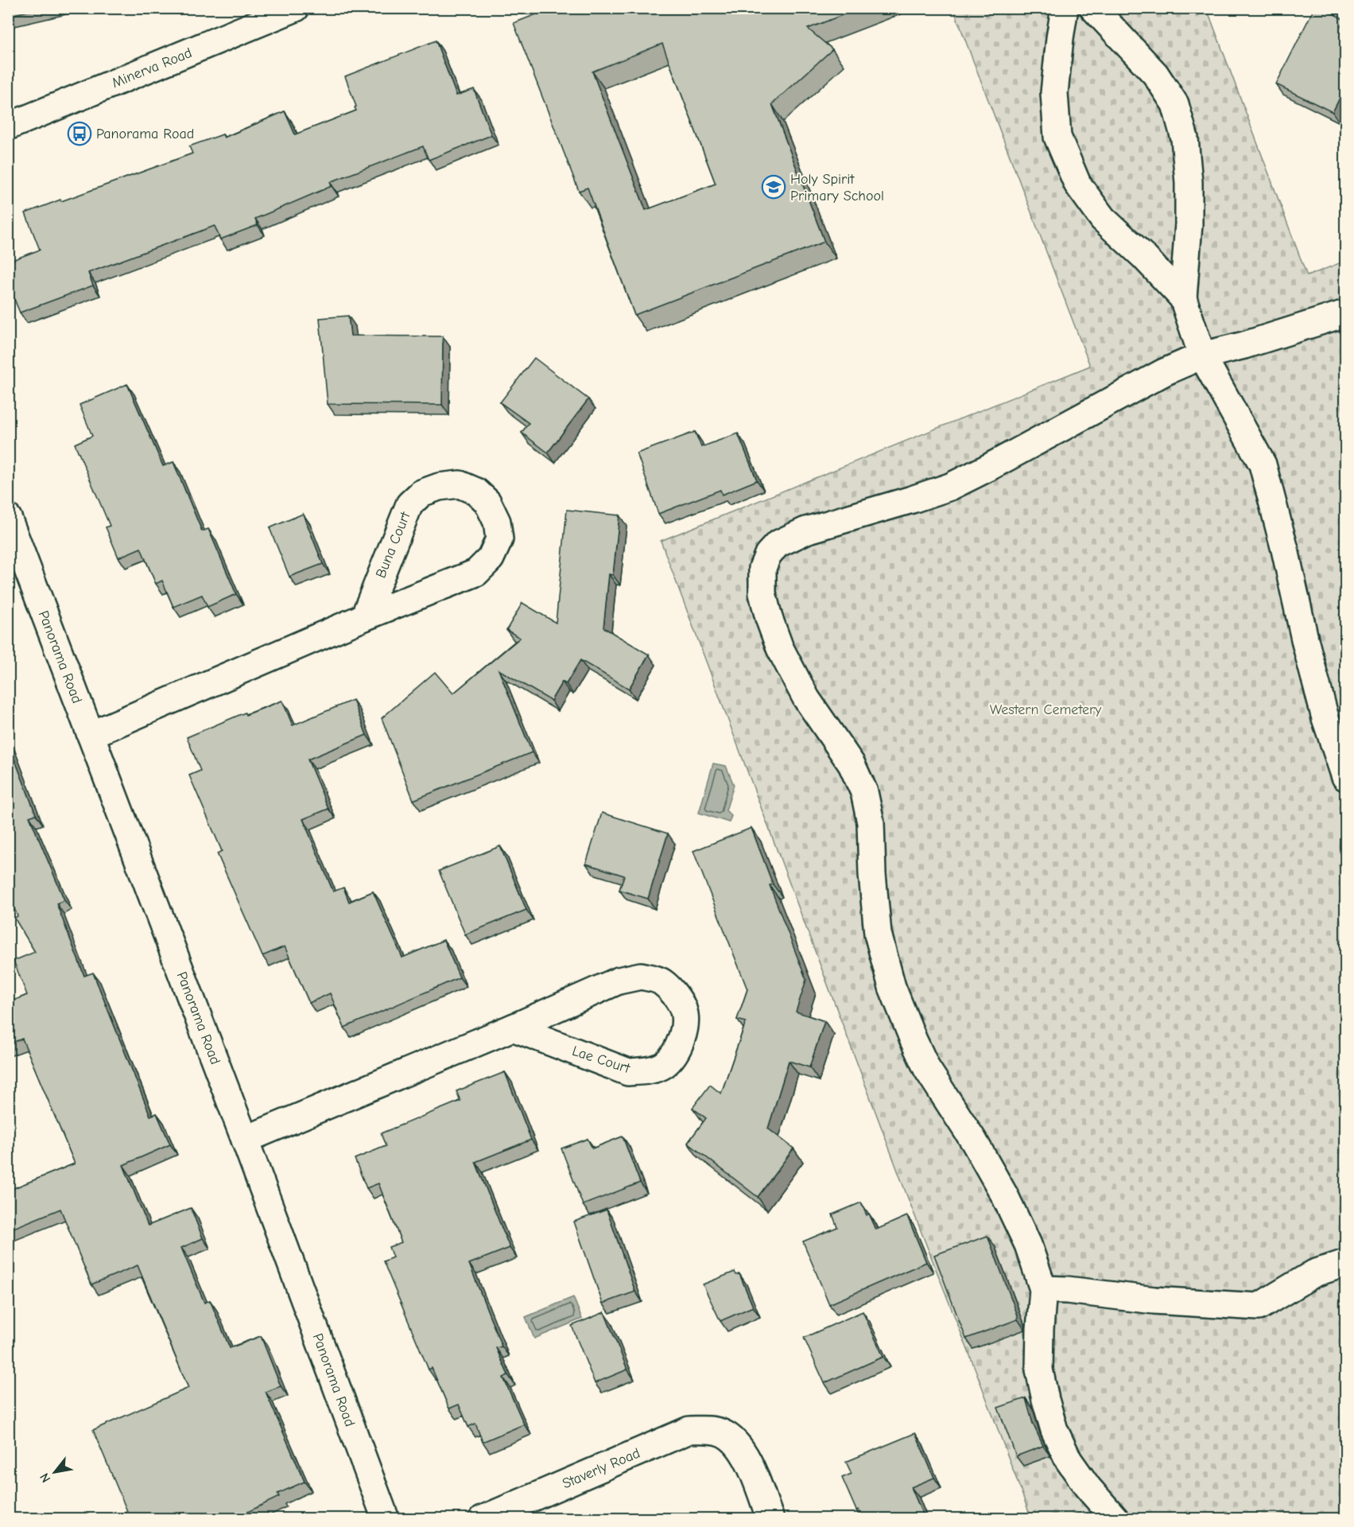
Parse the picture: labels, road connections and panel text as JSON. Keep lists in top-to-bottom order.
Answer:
{
  "streets": {
    "street": [
      "Minerva Road",
      "Buna Court",
      "Panorama Road",
      "Lae Court",
      "Staverly Road"
    ]
  },
  "crossings": [
    ["Buna Court", "Panorama Road"],
    ["Panorama Road", "Lae Court"]
  ],
  "parks": ["Western Cemetery"],
  "places": {
    "bus stop": ["Panorama Road"],
    "school or university": ["Holy Spirit Primary School"]
  },
  "north": "bottom left"
}
